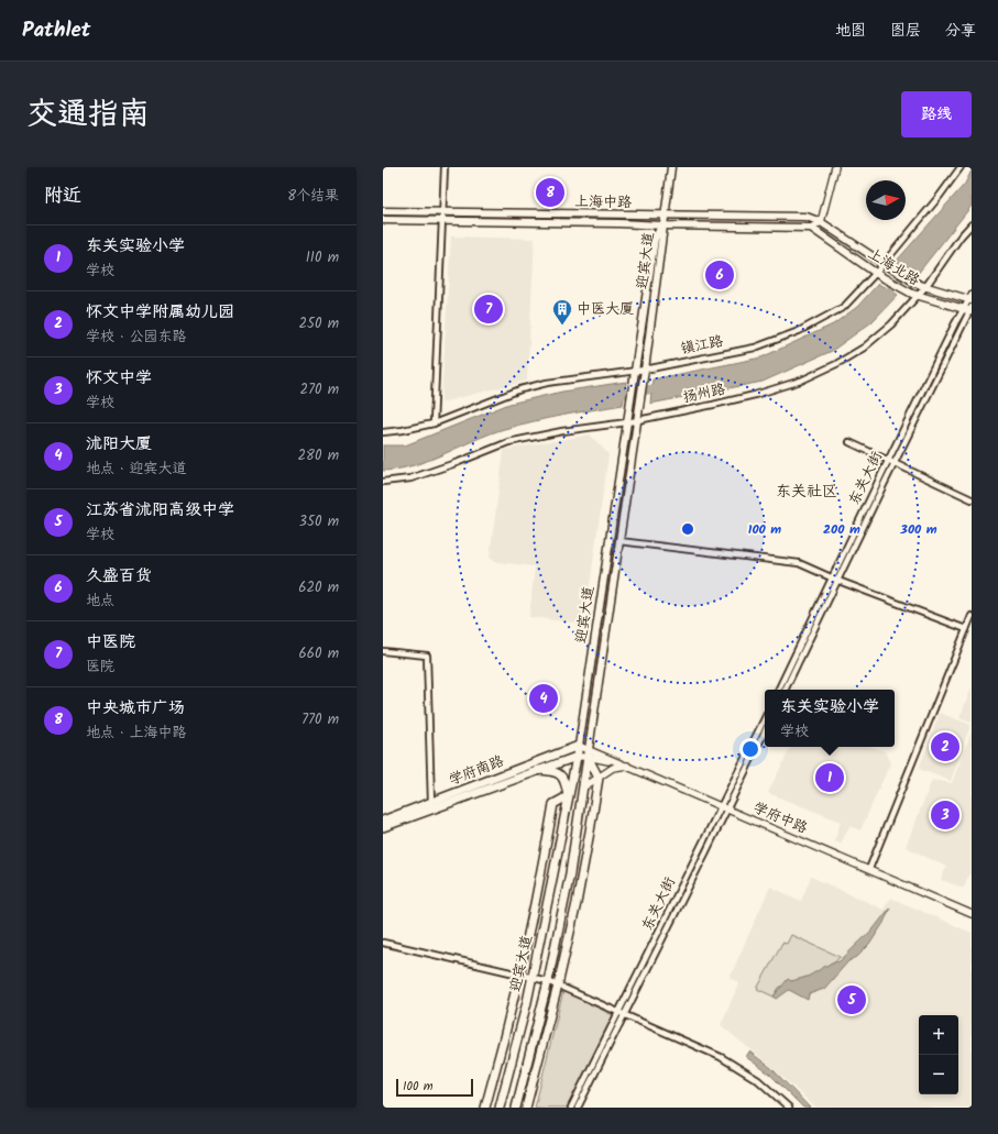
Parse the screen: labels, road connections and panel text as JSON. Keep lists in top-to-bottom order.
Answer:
{
  "streets": {
    "main road": [
      "上海中路",
      "迎宾大道",
      "上海北路",
      "学府南路"
    ],
    "street": [
      "镇江路",
      "扬州路",
      "东关大街",
      "学府中路"
    ]
  },
  "crossings": [
    ["上海中路", "迎宾大道"],
    ["上海中路", "上海北路"],
    ["迎宾大道", "镇江路"],
    ["迎宾大道", "扬州路"],
    ["迎宾大道", "学府南路"],
    ["迎宾大道", "学府中路"],
    ["上海北路", "镇江路"],
    ["上海北路", "扬州路"],
    ["上海北路", "东关大街"],
    ["东关大街", "学府中路"]
  ],
  "districts": ["东关社区"],
  "places": {
    "building": ["中医大厦"]
  },
  "scale_bar": "100 m",
  "north": "right",
  "page": {
    "header": "Pathlet",
    "nav": ["地图", "图层", "分享"],
    "title": "交通指南",
    "buttons": "路线",
    "heading": ["附近", "8个结果"],
    "pins": [
      "8",
      "6",
      "7",
      "4",
      "2",
      "1",
      "3",
      "5"
    ],
    "list": [
      {
        "mark": "1",
        "name": "东关实验小学",
        "note": "学校",
        "value": "110 m"
      },
      {
        "mark": "2",
        "name": "怀文中学附属幼儿园",
        "note": "学校 · 公园东路",
        "value": "250 m"
      },
      {
        "mark": "3",
        "name": "怀文中学",
        "note": "学校",
        "value": "270 m"
      },
      {
        "mark": "4",
        "name": "沭阳大厦",
        "note": "地点 · 迎宾大道",
        "value": "280 m"
      },
      {
        "mark": "5",
        "name": "江苏省沭阳高级中学",
        "note": "学校",
        "value": "350 m"
      },
      {
        "mark": "6",
        "name": "久盛百货",
        "note": "地点",
        "value": "620 m"
      },
      {
        "mark": "7",
        "name": "中医院",
        "note": "医院",
        "value": "660 m"
      },
      {
        "mark": "8",
        "name": "中央城市广场",
        "note": "地点 · 上海中路",
        "value": "770 m"
      }
    ],
    "popup": ["东关实验小学", "学校"],
    "map_buttons": ["+", "−"],
    "scale": "100 m"
  },
  "rings": ["100 m", "200 m", "300 m"]
}
